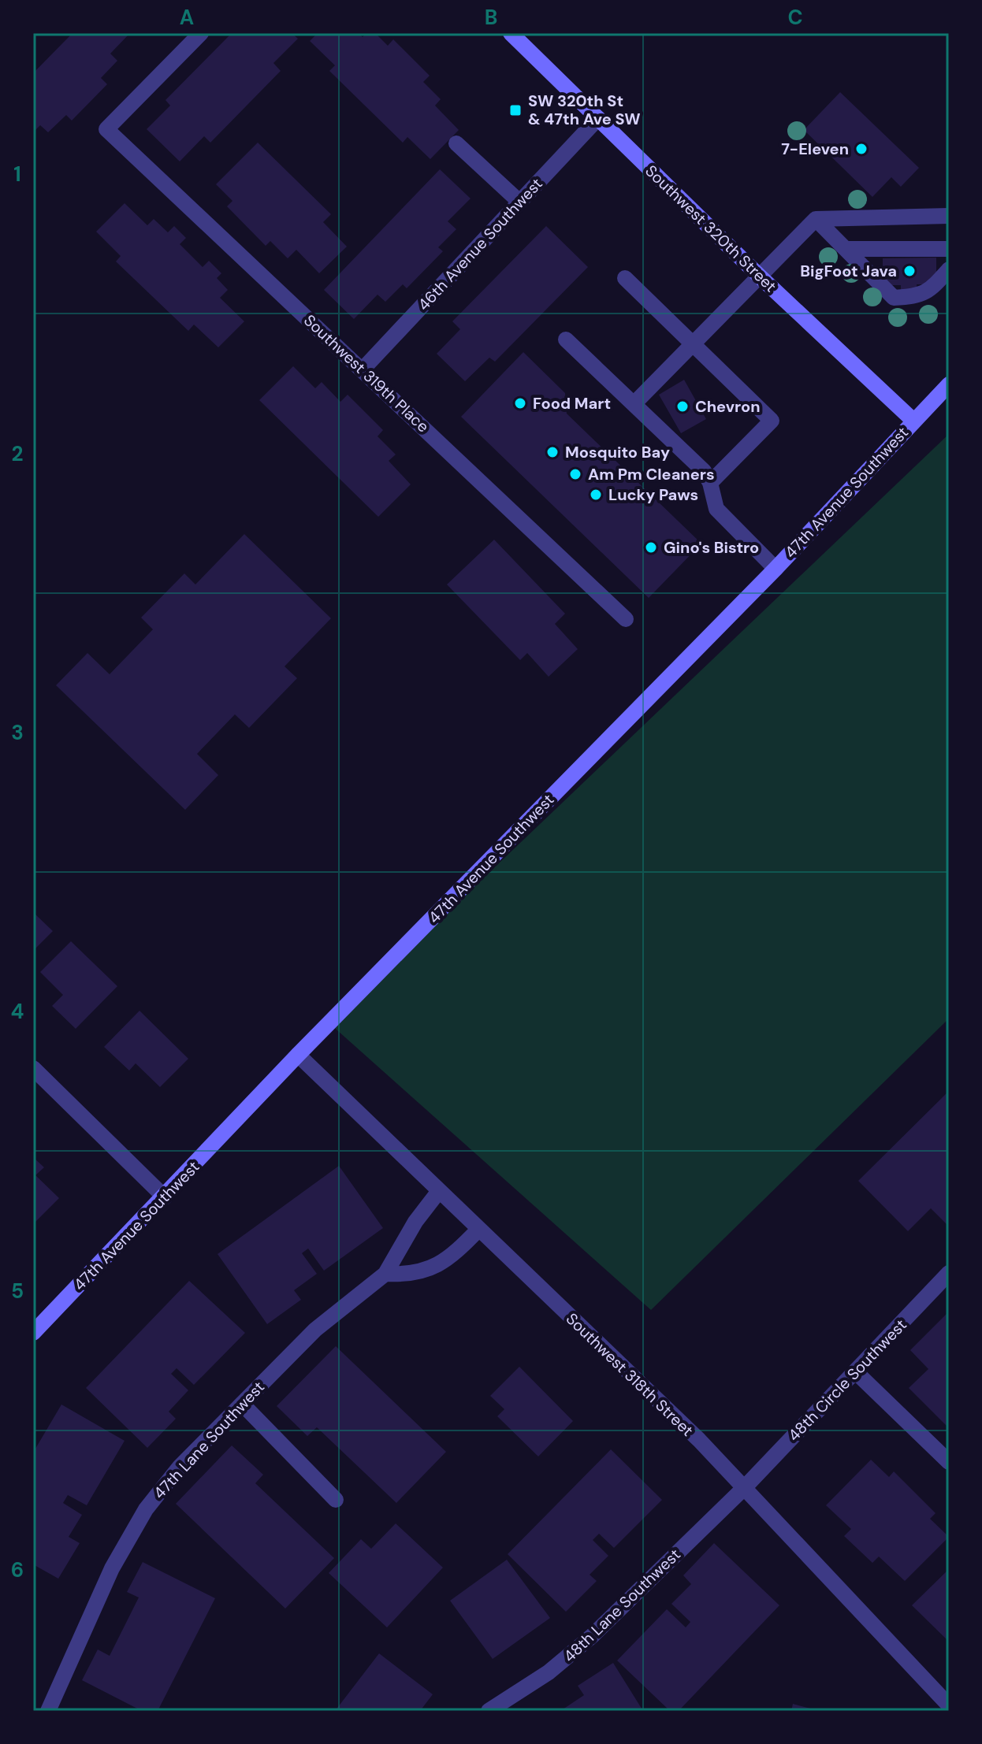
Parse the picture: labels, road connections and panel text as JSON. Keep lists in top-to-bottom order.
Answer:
{
  "streets": {
    "main road": ["Southwest 320th Street", "47th Avenue Southwest"],
    "street": [
      "46th Avenue Southwest",
      "Southwest 319th Place",
      "Southwest 318th Street",
      "48th Circle Southwest",
      "47th Lane Southwest",
      "48th Lane Southwest"
    ]
  },
  "crossings": [
    ["Southwest 320th Street", "46th Avenue Southwest"],
    ["Southwest 320th Street", "47th Avenue Southwest"],
    ["46th Avenue Southwest", "Southwest 319th Place"],
    ["47th Avenue Southwest", "Southwest 318th Street"],
    ["Southwest 318th Street", "48th Circle Southwest"],
    ["Southwest 318th Street", "47th Lane Southwest"],
    ["Southwest 318th Street", "48th Lane Southwest"],
    ["48th Circle Southwest", "48th Lane Southwest"]
  ],
  "places": {
    "transit": ["SW 320th St & 47th Ave SW"],
    "other": [
      "7-Eleven",
      "BigFoot Java",
      "Food Mart",
      "Chevron",
      "Mosquito Bay",
      "Am Pm Cleaners",
      "Lucky Paws",
      "Gino's Bistro"
    ]
  },
  "grid": {
    "columns": ["A", "B", "C"],
    "rows": [
      "1",
      "2",
      "3",
      "4",
      "5",
      "6"
    ]
  }
}
